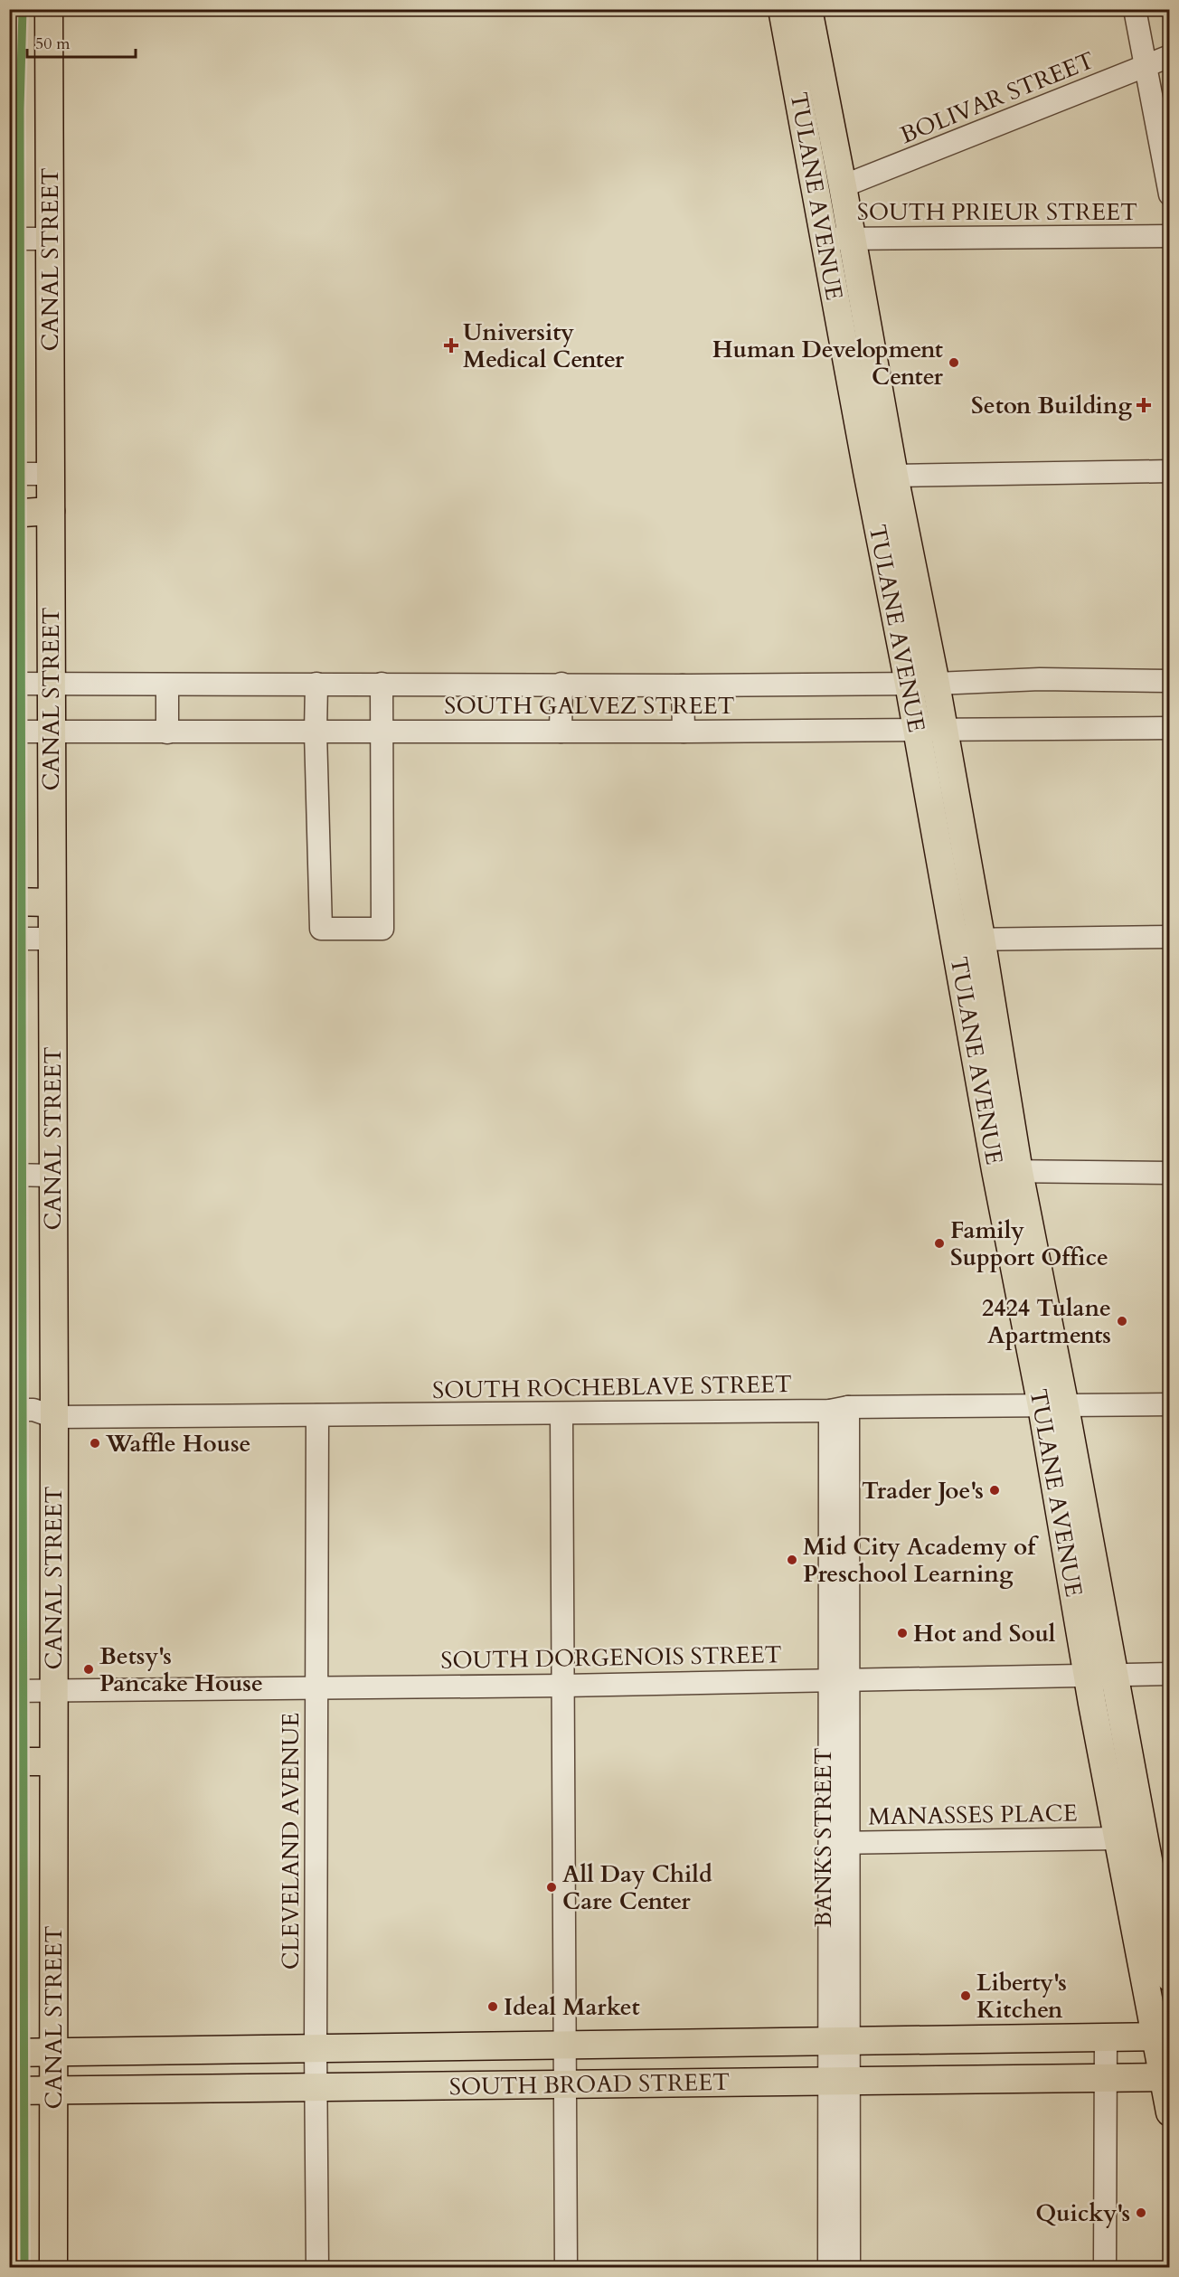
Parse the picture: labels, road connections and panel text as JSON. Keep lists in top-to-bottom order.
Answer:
{
  "streets": {
    "main road": ["TULANE AVENUE", "CANAL STREET", "SOUTH BROAD STREET"],
    "street": [
      "BOLIVAR STREET",
      "SOUTH PRIEUR STREET",
      "SOUTH GALVEZ STREET",
      "SOUTH ROCHEBLAVE STREET",
      "SOUTH DORGENOIS STREET",
      "MANASSES PLACE",
      "BANKS STREET",
      "CLEVELAND AVENUE"
    ]
  },
  "crossings": [
    ["BOLIVAR STREET", "TULANE AVENUE"],
    ["TULANE AVENUE", "SOUTH PRIEUR STREET"],
    ["TULANE AVENUE", "SOUTH GALVEZ STREET"],
    ["TULANE AVENUE", "SOUTH ROCHEBLAVE STREET"],
    ["TULANE AVENUE", "SOUTH DORGENOIS STREET"],
    ["TULANE AVENUE", "MANASSES PLACE"],
    ["TULANE AVENUE", "SOUTH BROAD STREET"],
    ["CANAL STREET", "SOUTH GALVEZ STREET"],
    ["CANAL STREET", "SOUTH ROCHEBLAVE STREET"],
    ["CANAL STREET", "SOUTH DORGENOIS STREET"],
    ["CANAL STREET", "SOUTH BROAD STREET"],
    ["SOUTH ROCHEBLAVE STREET", "BANKS STREET"],
    ["SOUTH ROCHEBLAVE STREET", "CLEVELAND AVENUE"],
    ["SOUTH DORGENOIS STREET", "BANKS STREET"],
    ["SOUTH DORGENOIS STREET", "CLEVELAND AVENUE"],
    ["MANASSES PLACE", "BANKS STREET"],
    ["BANKS STREET", "SOUTH BROAD STREET"],
    ["CLEVELAND AVENUE", "SOUTH BROAD STREET"]
  ],
  "places": {
    "health": ["University Medical Center", "Seton Building"],
    "other": [
      "Human Development Center",
      "Family Support Office",
      "2424 Tulane Apartments",
      "Waffle House",
      "Trader Joe's",
      "Mid City Academy of Preschool Learning",
      "Hot and Soul",
      "Betsy's Pancake House",
      "All Day Child Care Center",
      "Liberty's Kitchen",
      "Ideal Market",
      "Quicky's"
    ]
  },
  "scale_bar": "50 m"
}
